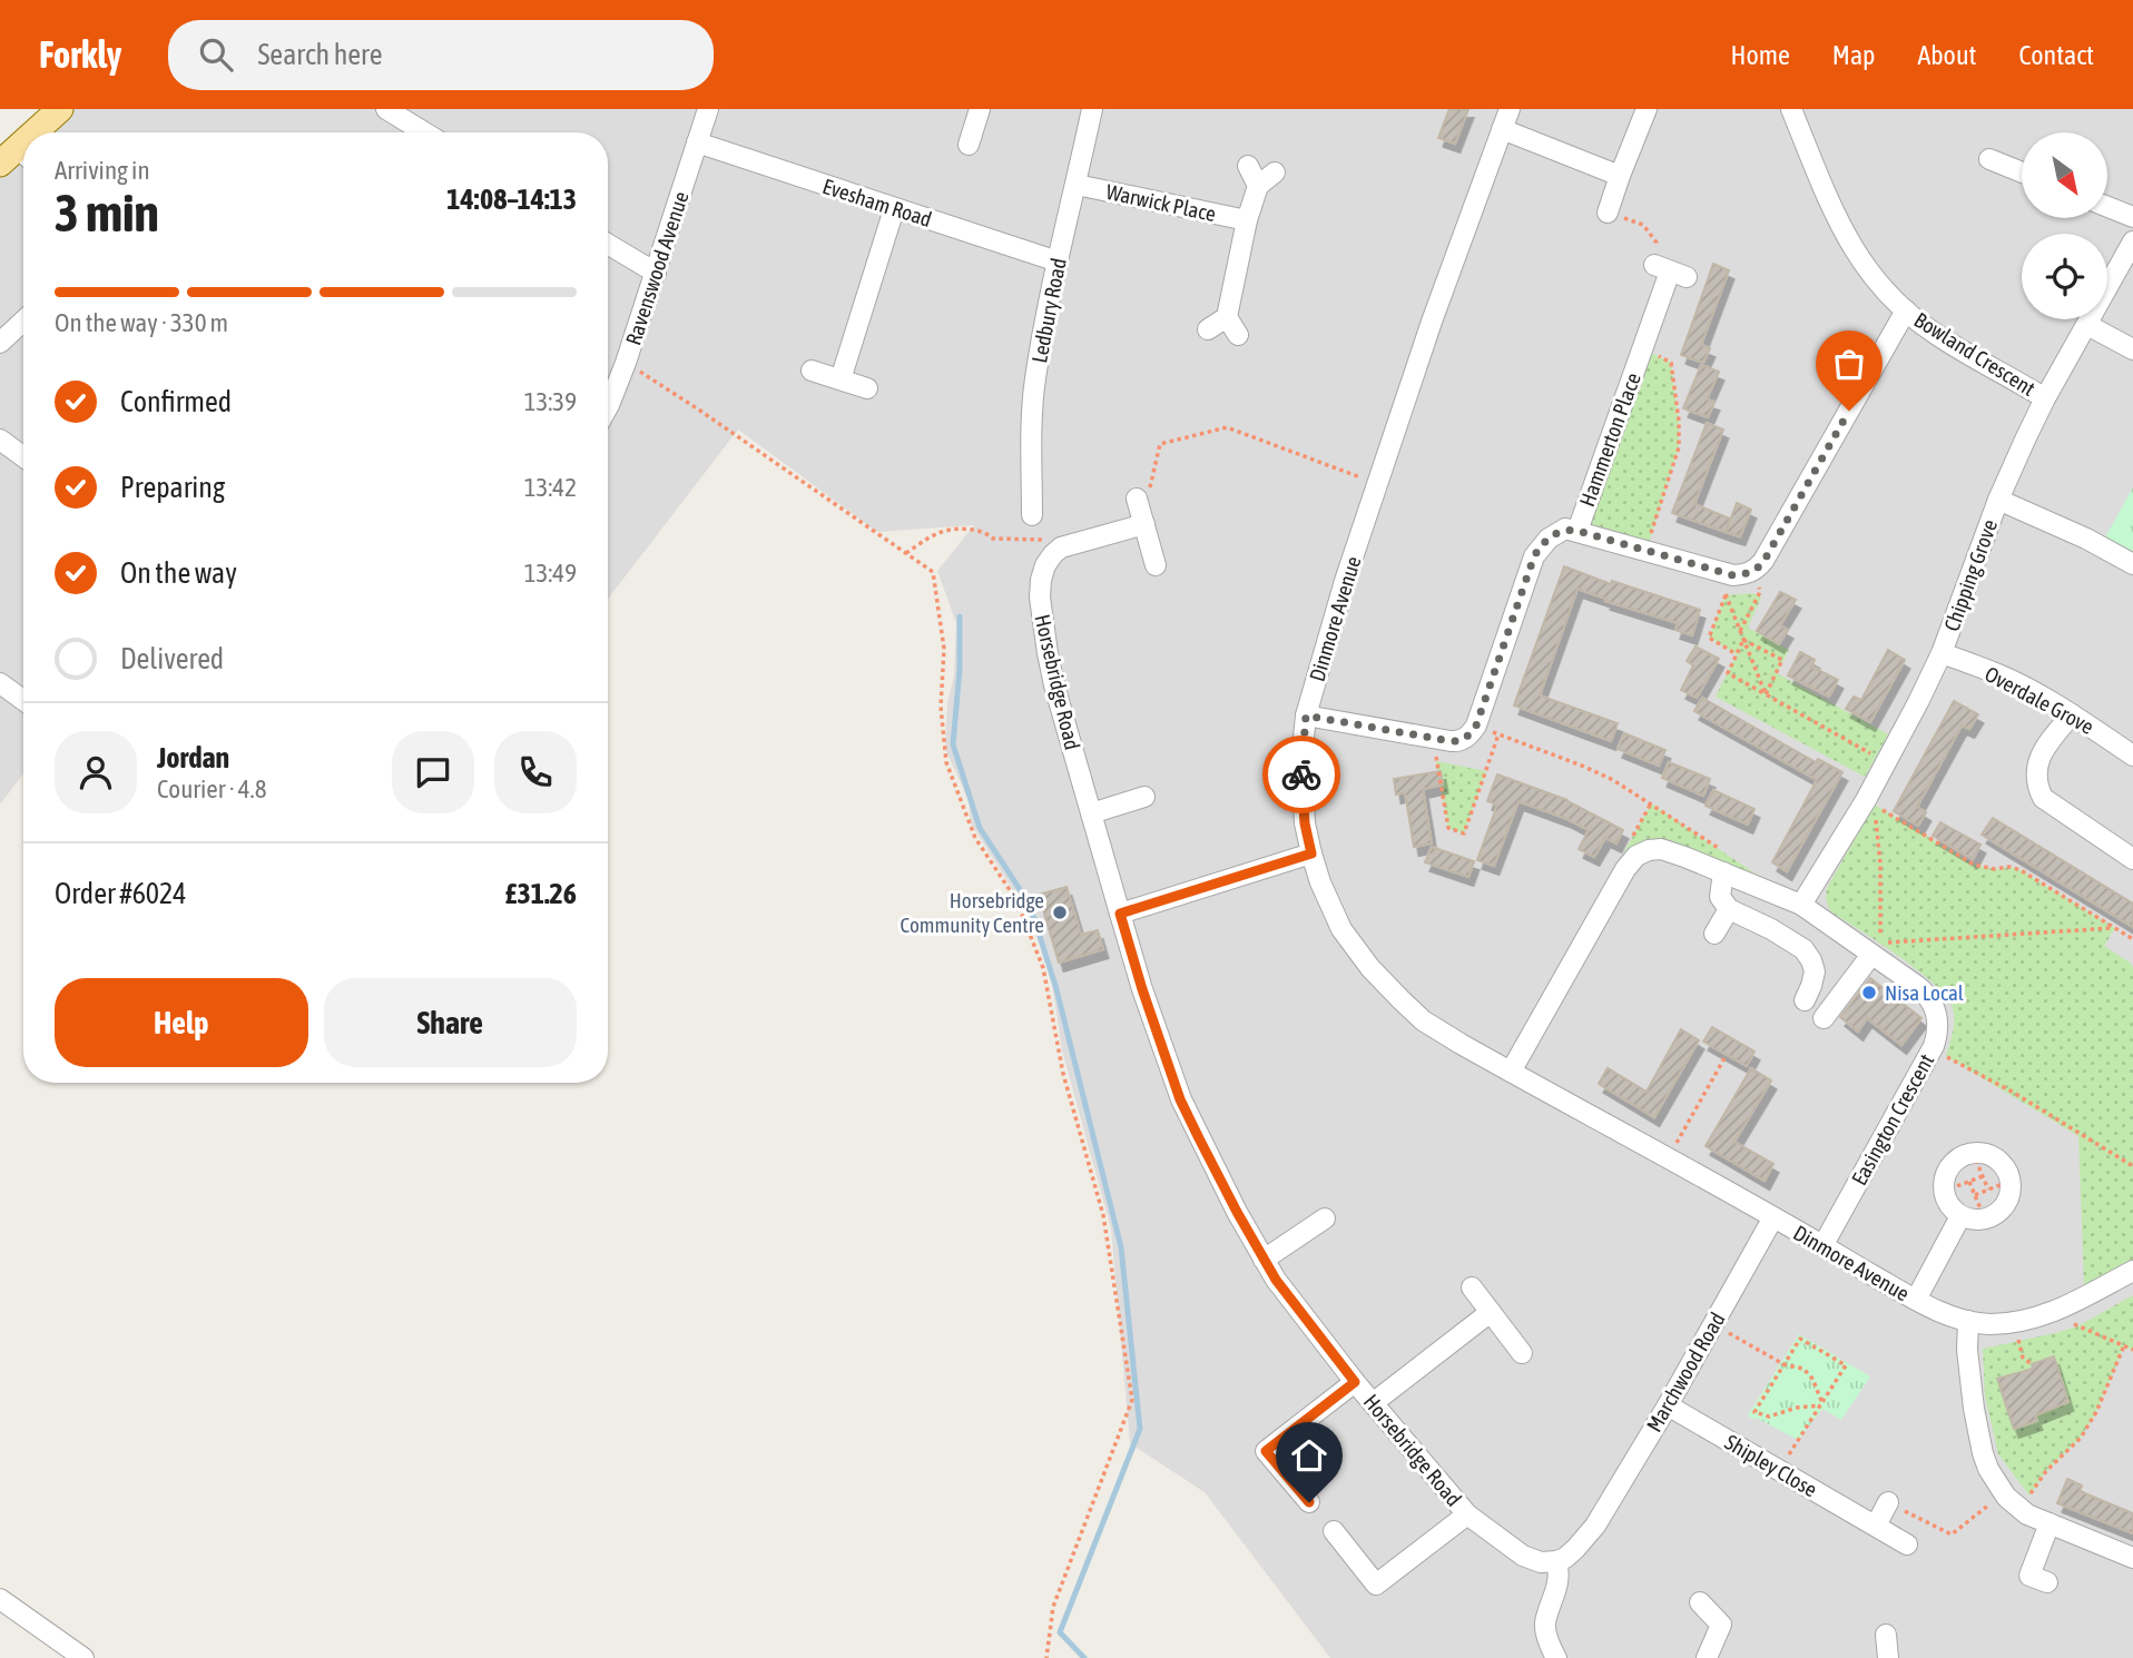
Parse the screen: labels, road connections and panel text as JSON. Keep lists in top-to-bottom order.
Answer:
{
  "streets": {
    "street": [
      "Evesham Road",
      "Warwick Place",
      "Ravenswood Avenue",
      "Ledbury Road",
      "Bowland Crescent",
      "Hammerton Place",
      "Chipping Grove",
      "Dinmore Avenue",
      "Horsebridge Road",
      "Overdale Grove",
      "Easington Crescent",
      "Marchwood Road",
      "Shipley Close"
    ]
  },
  "crossings": [
    ["Evesham Road", "Ravenswood Avenue"],
    ["Evesham Road", "Ledbury Road"],
    ["Warwick Place", "Ledbury Road"],
    ["Bowland Crescent", "Chipping Grove"],
    ["Chipping Grove", "Overdale Grove"],
    ["Chipping Grove", "Easington Crescent"],
    ["Dinmore Avenue", "Easington Crescent"],
    ["Dinmore Avenue", "Marchwood Road"],
    ["Horsebridge Road", "Marchwood Road"],
    ["Marchwood Road", "Shipley Close"]
  ],
  "places": ["Horsebridge Community Centre", "Nisa Local"],
  "north": "bottom right",
  "page": {
    "header": "Forkly",
    "search": "Search here",
    "nav": [
      "Home",
      "Map",
      "About",
      "Contact"
    ],
    "heading": ["3 min", "Arriving in", "14:08–14:13"],
    "panel": [
      "Jordan",
      "Courier · 4.8",
      "Order #6024",
      "£31.26"
    ],
    "bar": "On the way · 330 m",
    "list": [
      ["Confirmed", "13:39"],
      ["Preparing", "13:42"],
      ["On the way", "13:49"],
      "Delivered"
    ],
    "buttons": ["Help", "Share"]
  }
}
